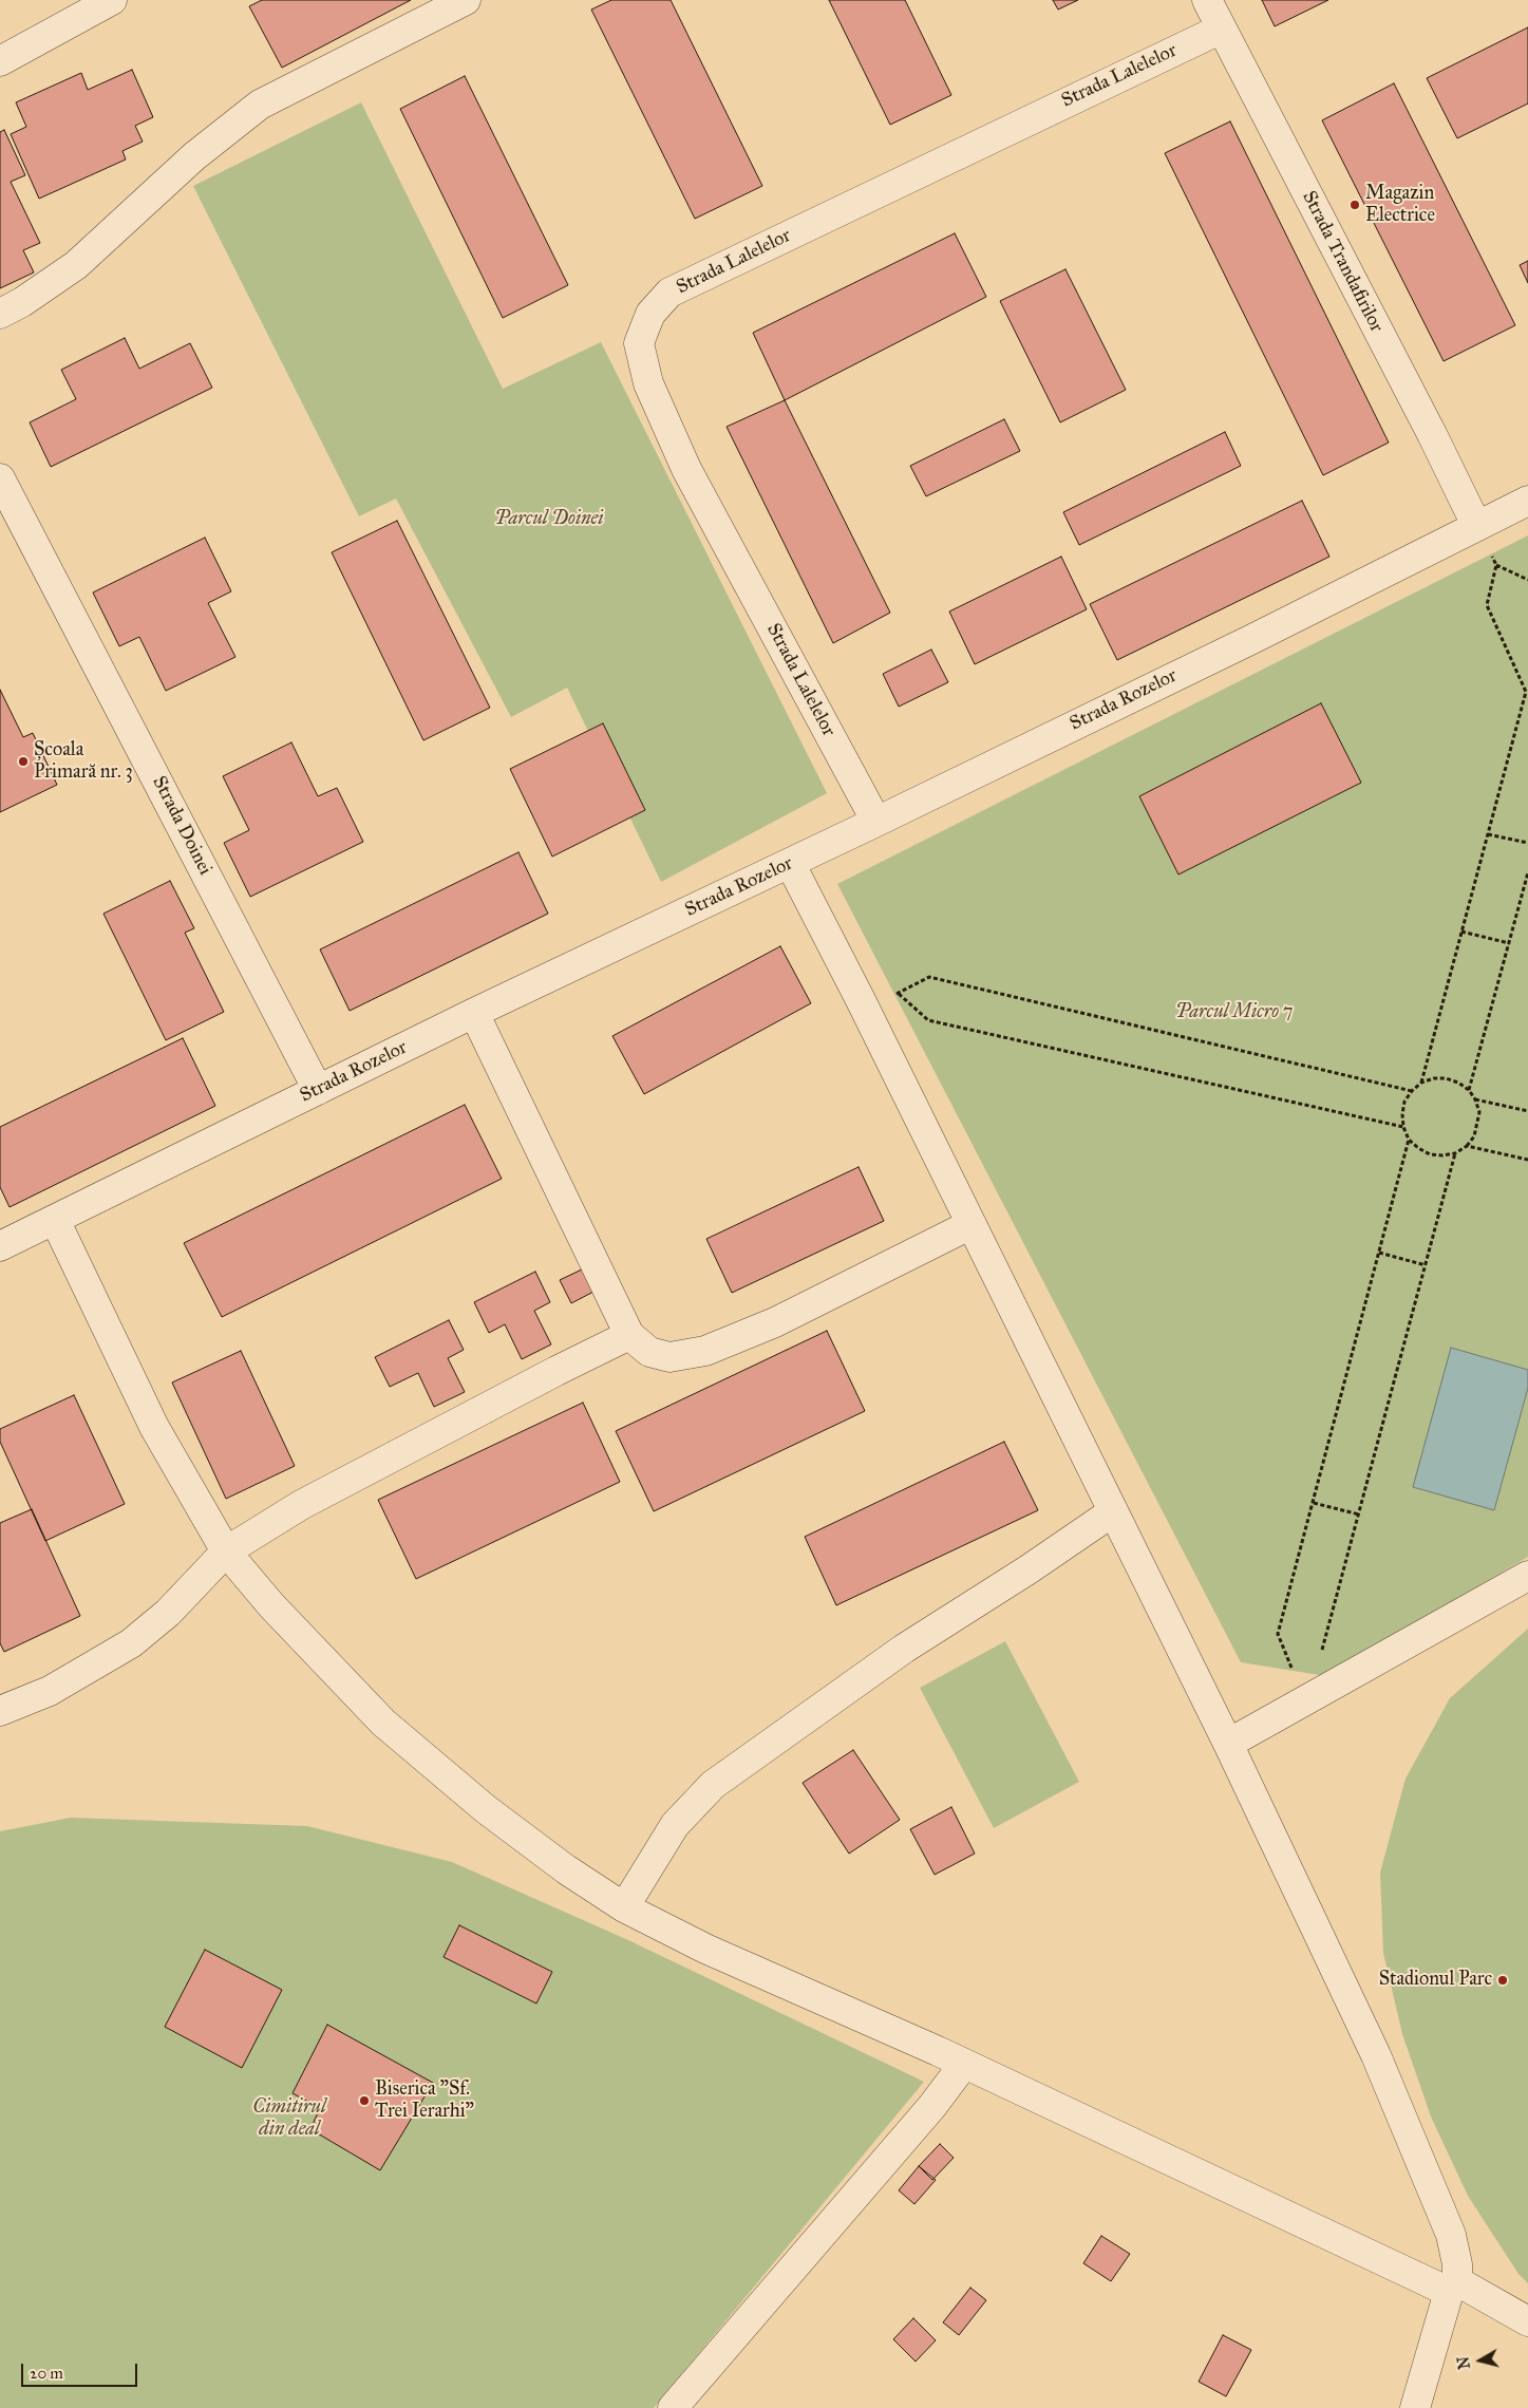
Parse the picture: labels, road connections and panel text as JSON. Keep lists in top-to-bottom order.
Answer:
{
  "streets": {
    "street": [
      "Strada Lalelelor",
      "Strada Trandafirilor",
      "Strada Rozelor",
      "Strada Doinei"
    ]
  },
  "crossings": [
    ["Strada Lalelelor", "Strada Trandafirilor"],
    ["Strada Lalelelor", "Strada Rozelor"],
    ["Strada Trandafirilor", "Strada Rozelor"],
    ["Strada Rozelor", "Strada Doinei"]
  ],
  "parks": ["Parcul Doinei", "Parcul Micro 7", "Cimitirul din deal"],
  "places": [
    "Magazin Electrice",
    "Școala Primară nr. 3",
    "Stadionul Parc",
    "Biserica \"Sf. Trei Ierarhi\""
  ],
  "scale_bar": "20 m",
  "north": "left"
}
